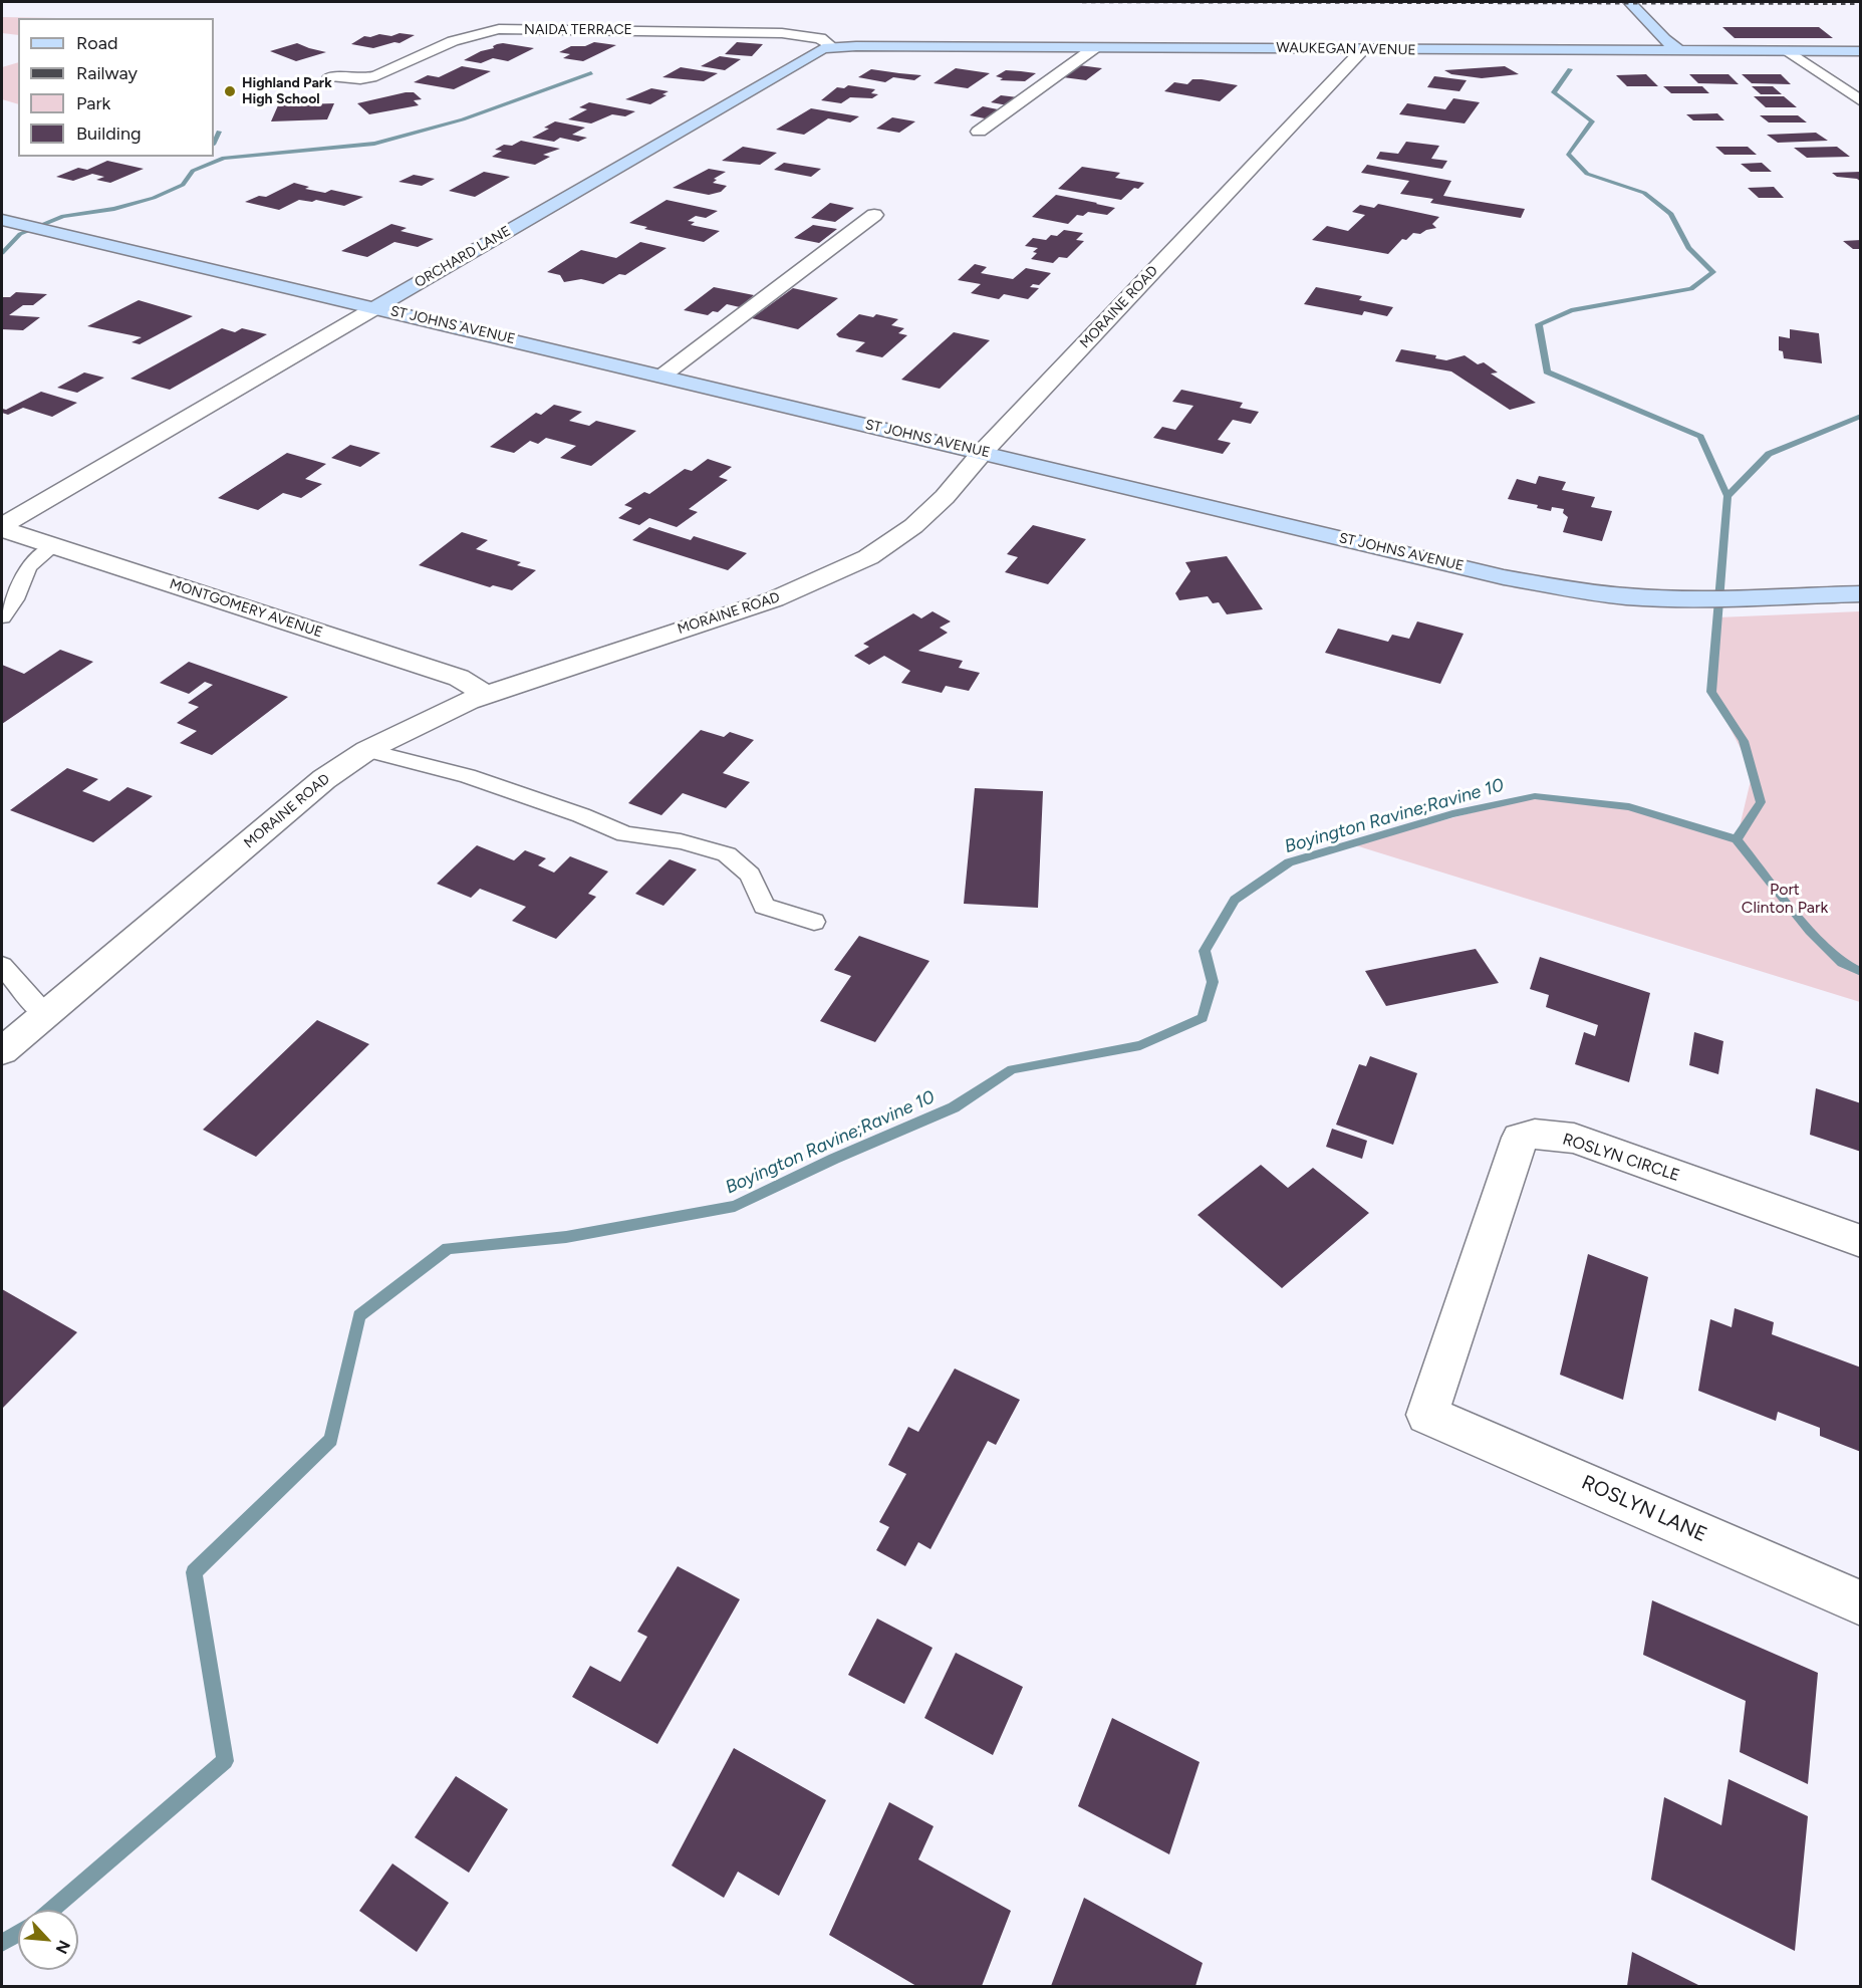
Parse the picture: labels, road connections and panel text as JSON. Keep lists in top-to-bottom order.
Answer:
{
  "streets": {
    "street": [
      "NAIDA TERRACE",
      "WAUKEGAN AVENUE",
      "ORCHARD LANE",
      "MORAINE ROAD",
      "ST JOHNS AVENUE",
      "MONTGOMERY AVENUE",
      "ROSLYN CIRCLE",
      "ROSLYN LANE"
    ]
  },
  "crossings": [
    ["NAIDA TERRACE", "WAUKEGAN AVENUE"],
    ["NAIDA TERRACE", "ORCHARD LANE"],
    ["WAUKEGAN AVENUE", "ORCHARD LANE"],
    ["WAUKEGAN AVENUE", "MORAINE ROAD"],
    ["ORCHARD LANE", "ST JOHNS AVENUE"],
    ["ORCHARD LANE", "MONTGOMERY AVENUE"],
    ["MORAINE ROAD", "ST JOHNS AVENUE"],
    ["MORAINE ROAD", "MONTGOMERY AVENUE"],
    ["ROSLYN CIRCLE", "ROSLYN LANE"]
  ],
  "water": ["Boyington Ravine;Ravine 10"],
  "parks": ["Port Clinton Park"],
  "places": ["Highland Park High School"],
  "legend": [
    "Road",
    "Railway",
    "Park",
    "Building"
  ],
  "north": "bottom right"
}
